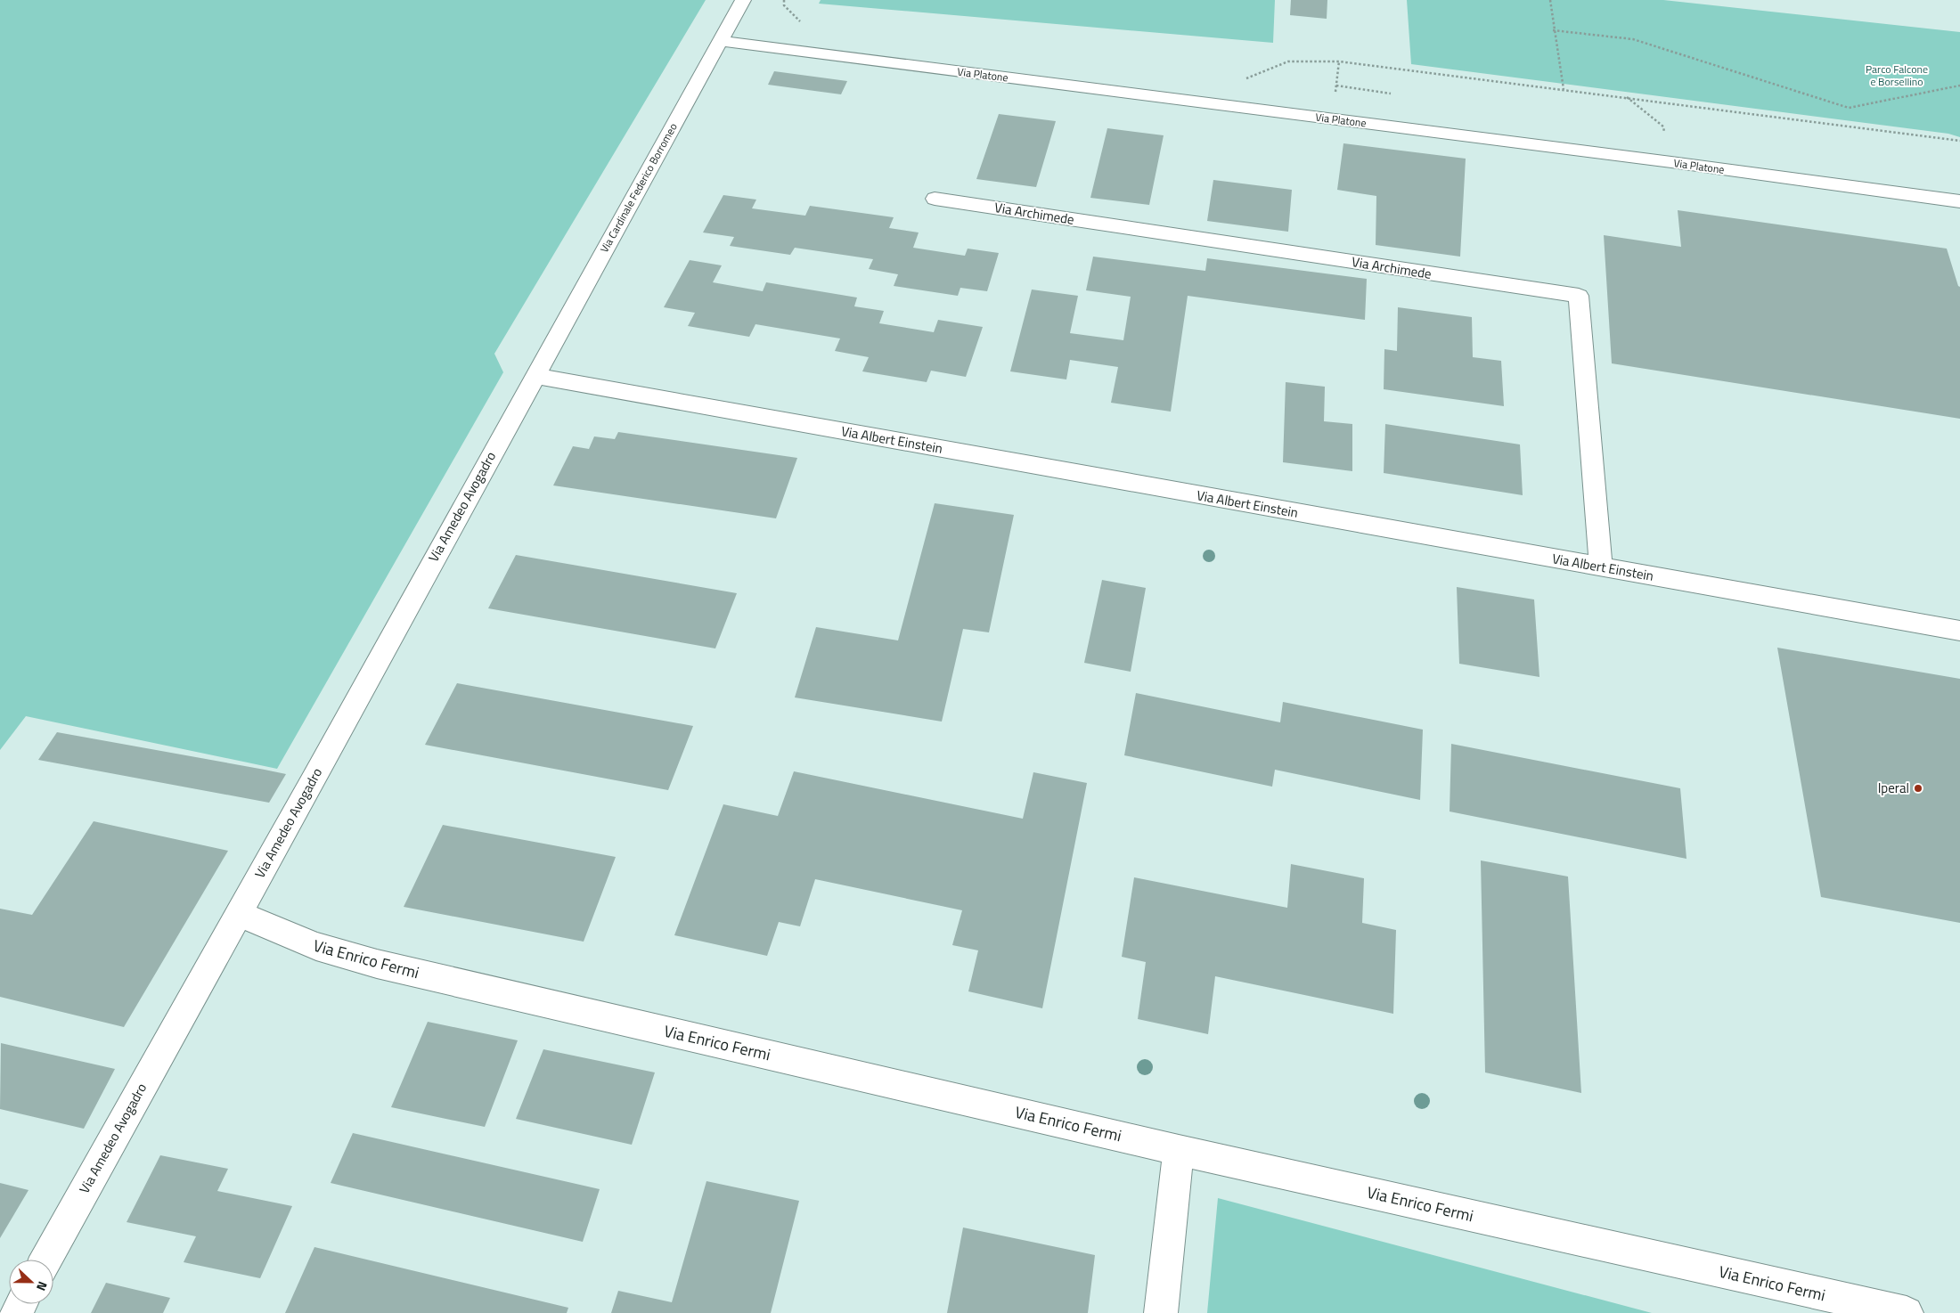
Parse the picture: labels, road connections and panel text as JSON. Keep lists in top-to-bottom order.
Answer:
{
  "streets": {
    "street": [
      "Via Platone",
      "Via Cardinale Federico Borromeo",
      "Via Archimede",
      "Via Albert Einstein",
      "Via Amedeo Avogadro",
      "Via Enrico Fermi"
    ]
  },
  "crossings": [
    ["Via Platone", "Via Cardinale Federico Borromeo"],
    ["Via Cardinale Federico Borromeo", "Via Albert Einstein"],
    ["Via Cardinale Federico Borromeo", "Via Amedeo Avogadro"],
    ["Via Archimede", "Via Albert Einstein"],
    ["Via Albert Einstein", "Via Amedeo Avogadro"],
    ["Via Amedeo Avogadro", "Via Enrico Fermi"]
  ],
  "parks": ["Parco Falcone e Borsellino"],
  "places": ["Iperal"],
  "north": "right"
}
